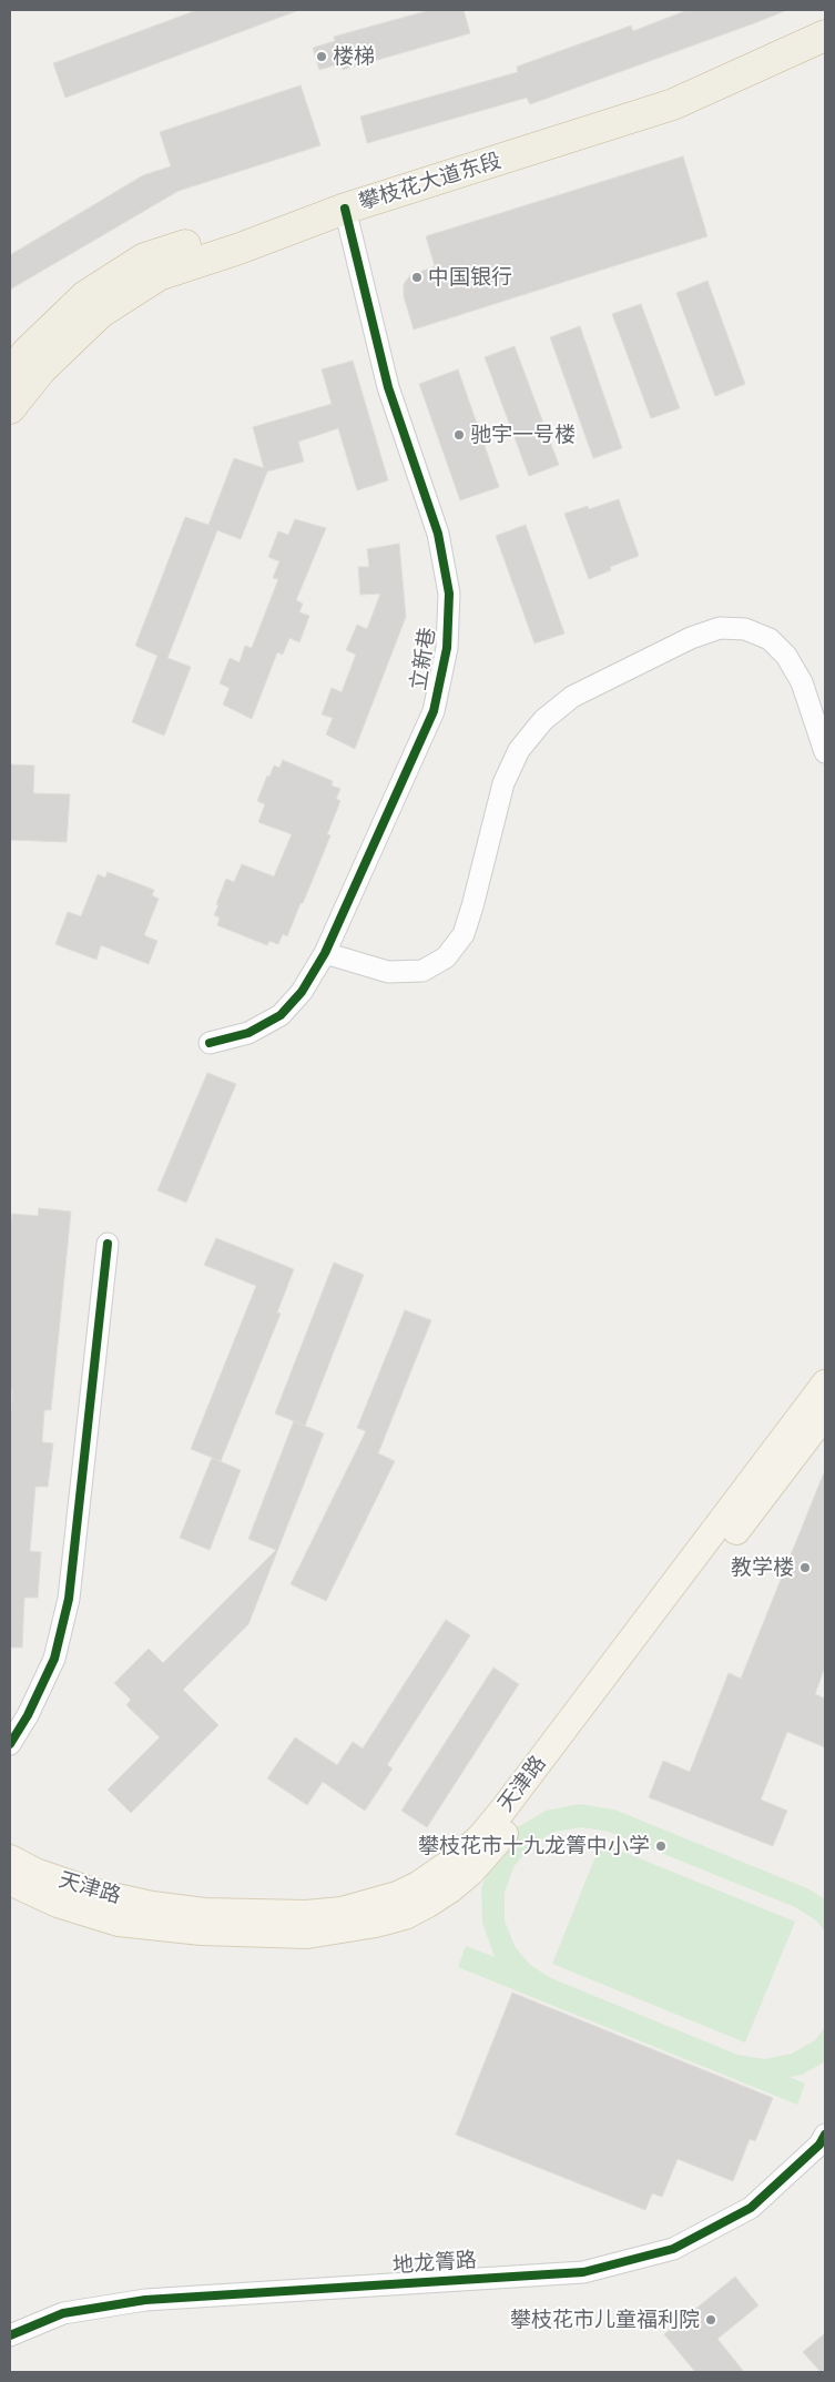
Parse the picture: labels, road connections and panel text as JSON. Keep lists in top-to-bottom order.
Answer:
{
  "streets": {
    "highway": ["攀枝花大道东段"],
    "main road": ["天津路"],
    "street": ["立新巷", "地龙箐路"]
  },
  "crossings": [
    ["攀枝花大道东段", "立新巷"]
  ],
  "places": [
    "楼梯",
    "中国银行",
    "驰宇一号楼",
    "教学楼",
    "攀枝花市十九龙箐中小学",
    "攀枝花市儿童福利院"
  ]
}
